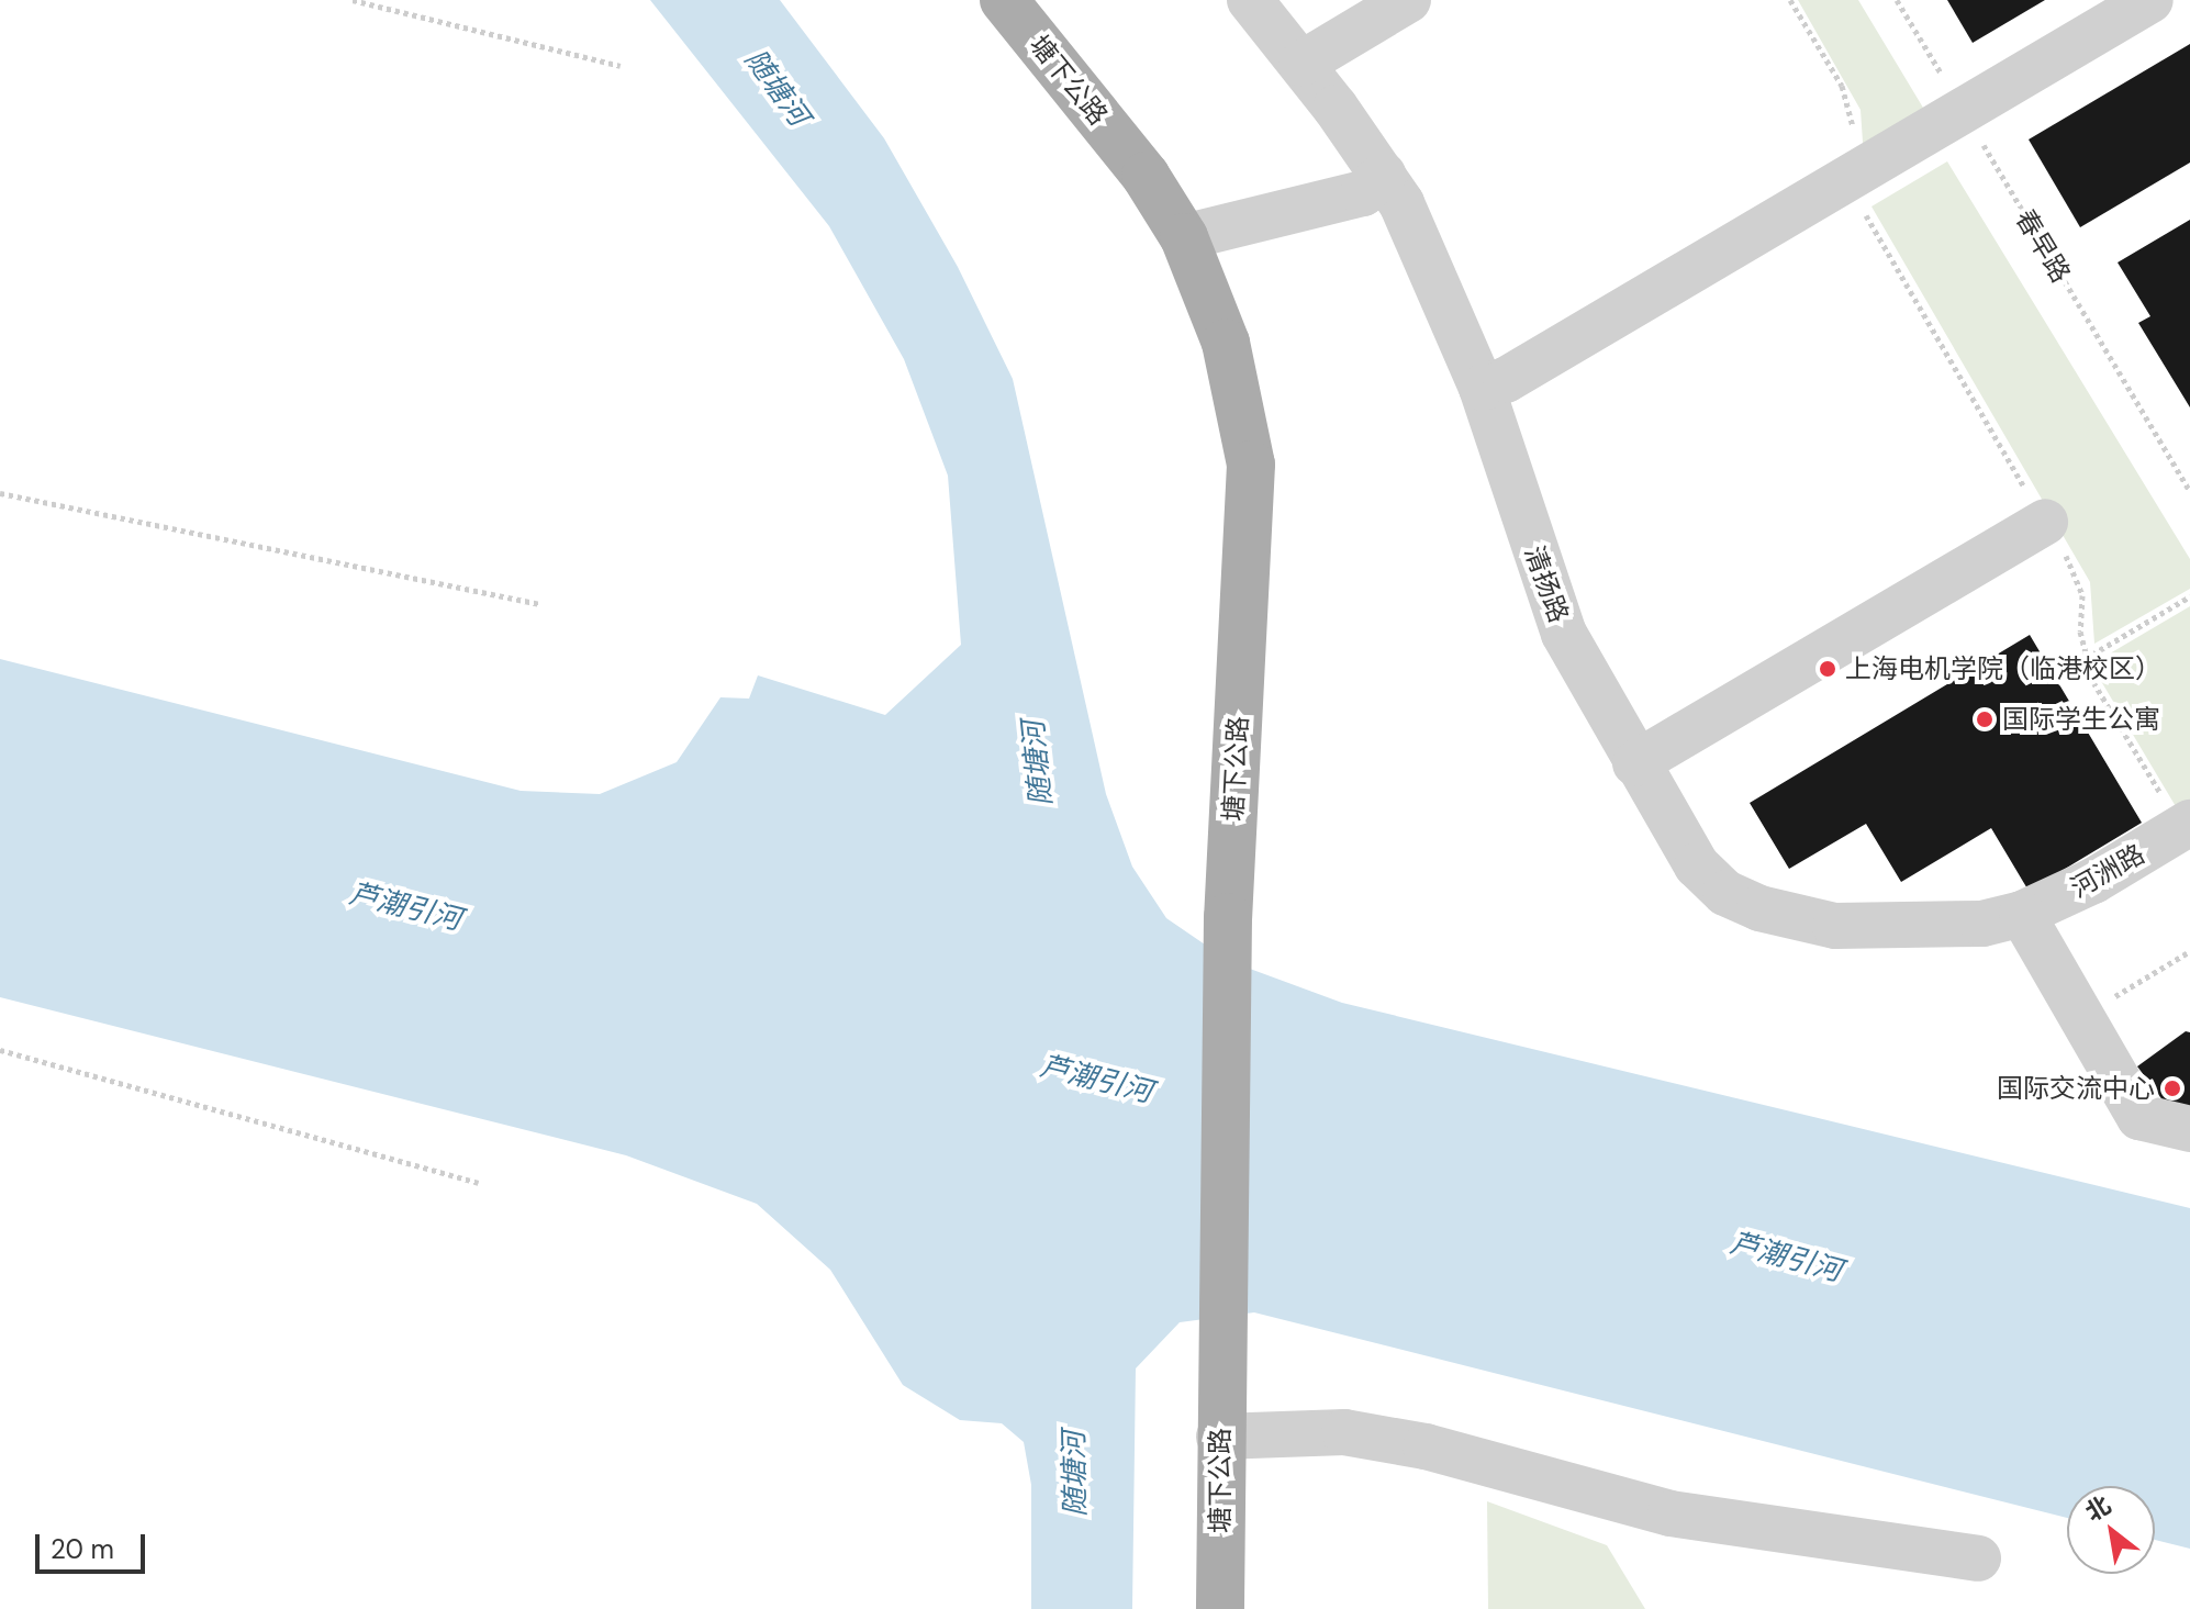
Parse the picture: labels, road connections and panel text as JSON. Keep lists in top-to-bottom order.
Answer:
{
  "streets": {
    "main road": ["塘下公路"],
    "street": ["清扬路", "河洲路"],
    "path": ["春早路"]
  },
  "crossings": [
    ["清扬路", "河洲路"]
  ],
  "water": ["随塘河", "芦潮引河"],
  "places": ["上海电机学院（临港校区）", "国际学生公寓", "国际交流中心"],
  "scale_bar": "20 m",
  "north": "top left"
}
